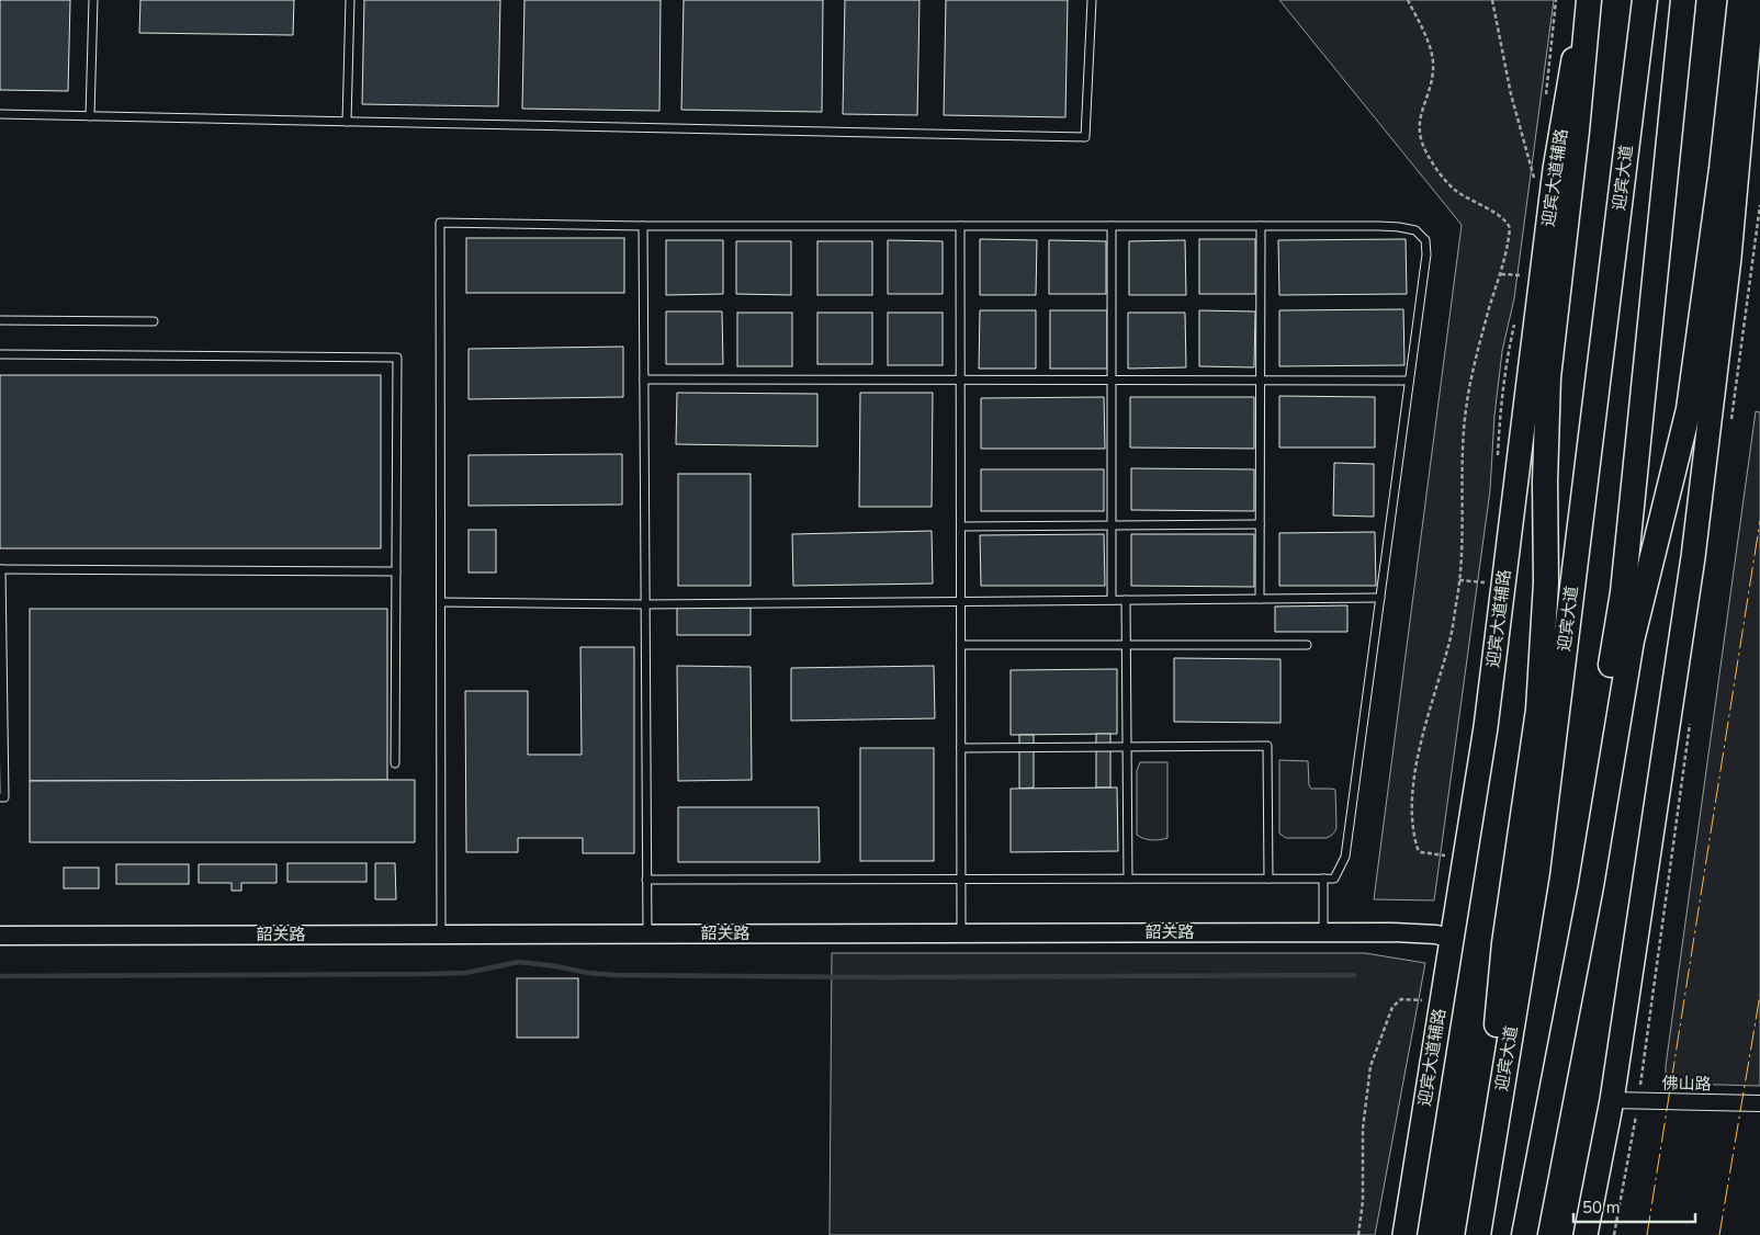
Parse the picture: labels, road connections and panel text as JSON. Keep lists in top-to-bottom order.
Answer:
{
  "streets": {
    "highway": ["迎宾大道"],
    "main road": ["迎宾大道辅路"],
    "street": ["韶关路", "佛山路"]
  },
  "crossings": [
    ["迎宾大道辅路", "韶关路"]
  ],
  "scale_bar": "50 m"
}
